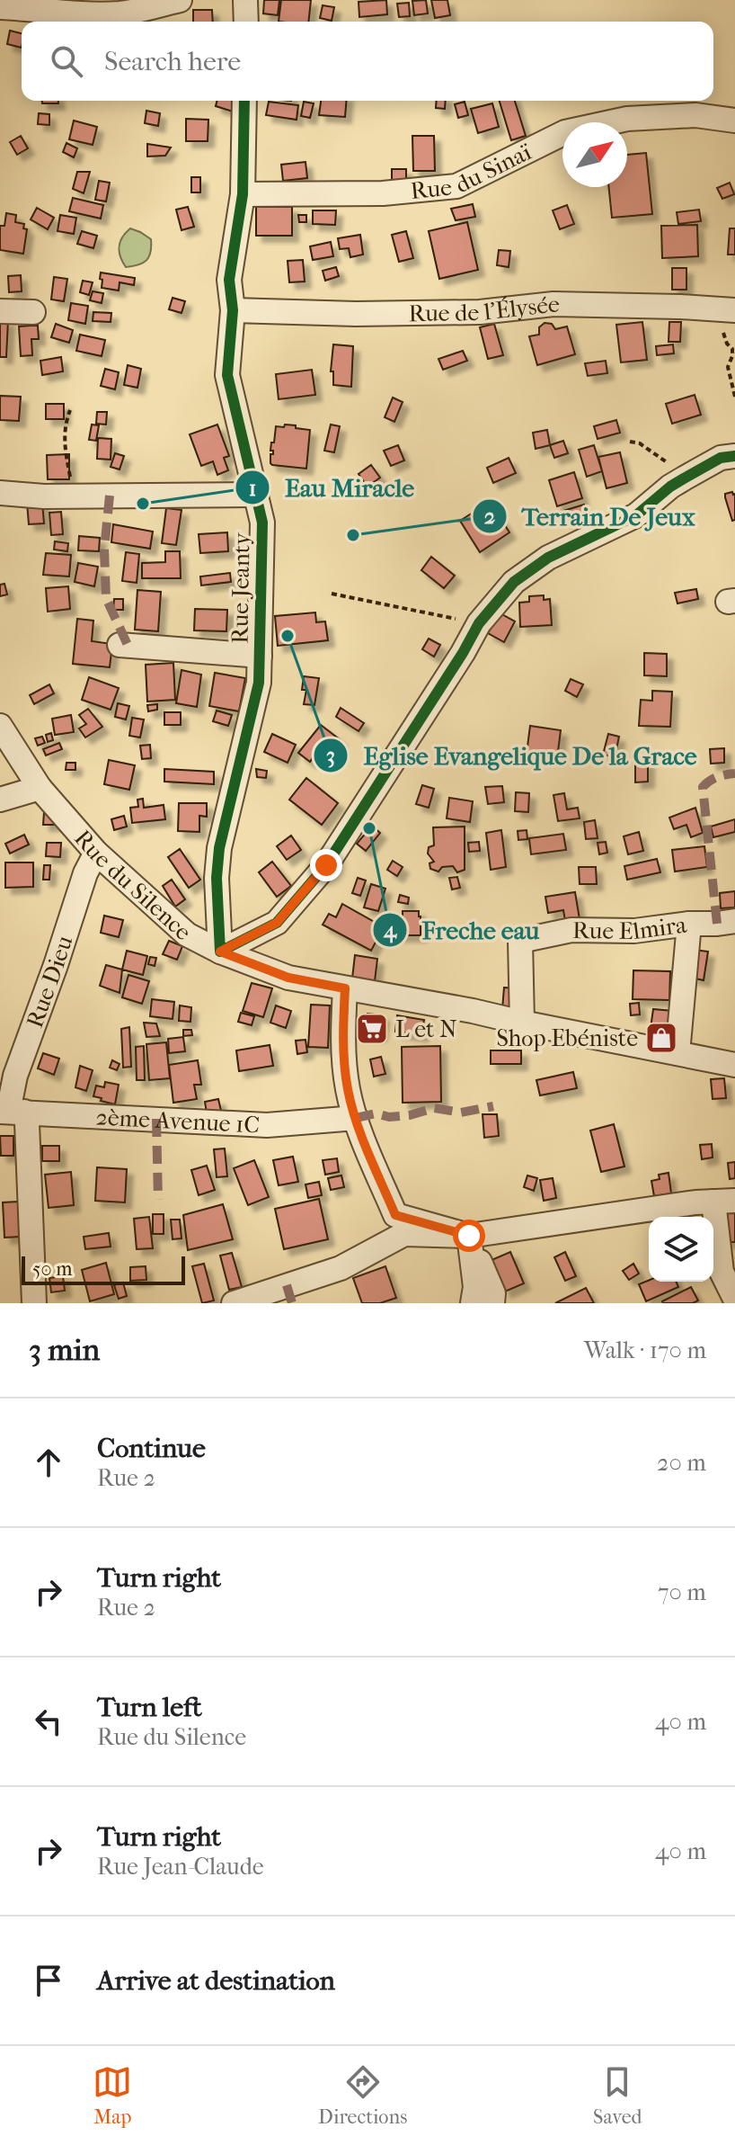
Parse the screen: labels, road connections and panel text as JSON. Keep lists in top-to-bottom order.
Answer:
{
  "streets": {
    "street": [
      "Rue du Sinaï",
      "Rue de l'Élysée",
      "Rue Jeanty",
      "Rue du Silence",
      "Rue Elmira",
      "Rue Dieu",
      "2ème Avenue 1C"
    ]
  },
  "crossings": [
    ["Rue du Sinaï", "Rue Jeanty"],
    ["Rue de l'Élysée", "Rue Jeanty"],
    ["Rue Jeanty", "Rue du Silence"],
    ["Rue du Silence", "Rue Elmira"],
    ["Rue du Silence", "Rue Dieu"],
    ["Rue Dieu", "2ème Avenue 1C"]
  ],
  "places": {
    "other": [
      "Eau Miracle",
      "Terrain De Jeux",
      "Eglise Evangelique De la Grace",
      "Freche eau"
    ],
    "supermarket": ["L et N"],
    "shop": ["Shop Ebéniste"]
  },
  "scale_bar": "50 m",
  "north": "top right",
  "page": {
    "search": "Search here",
    "scale": "50 m",
    "heading": ["3 min", "Walk · 170 m"],
    "list": [
      ["Continue", "Rue 2", "20 m"],
      ["Turn right", "Rue 2", "70 m"],
      ["Turn left", "Rue du Silence", "40 m"],
      ["Turn right", "Rue Jean-Claude", "40 m"],
      "Arrive at destination"
    ],
    "nav": ["Map", "Directions", "Saved"]
  }
}
